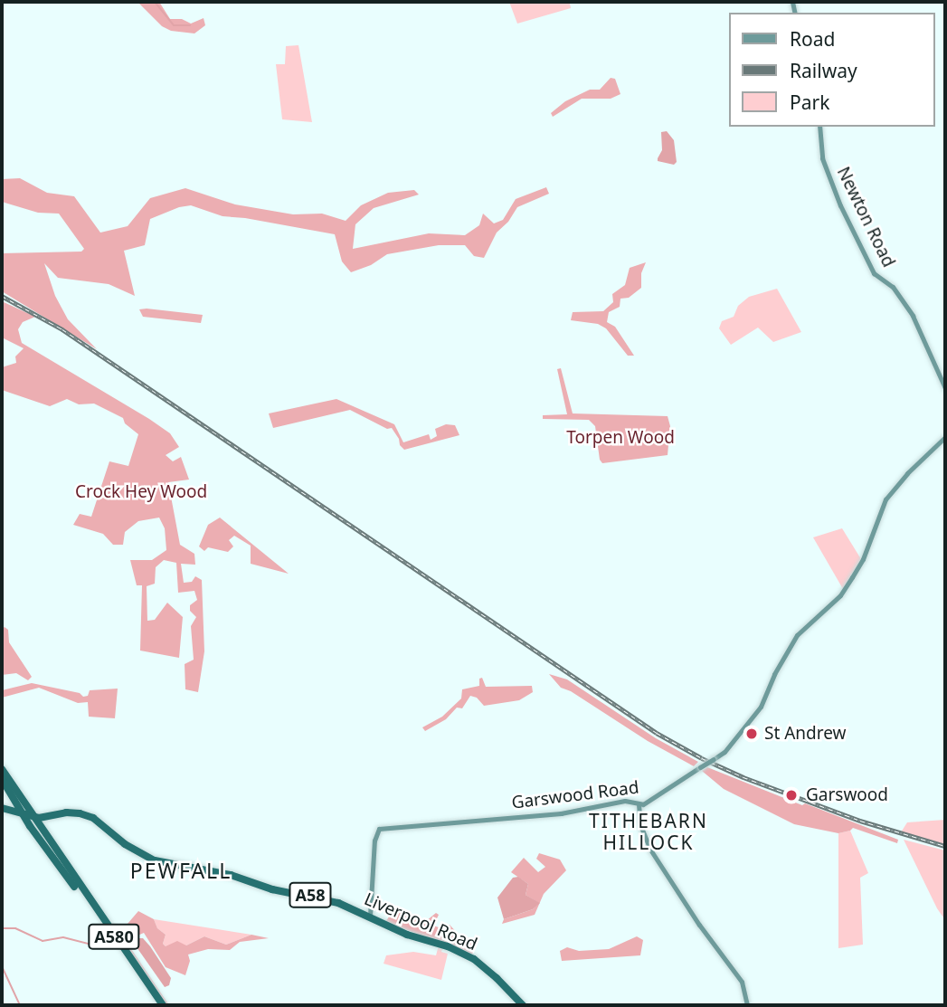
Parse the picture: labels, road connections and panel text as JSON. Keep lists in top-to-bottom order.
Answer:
{
  "streets": {
    "highway": ["A58", "Liverpool Road", "A580"],
    "street": ["Newton Road", "Garswood Road"]
  },
  "crossings": [
    ["Garswood Road", "Liverpool Road"],
    ["A58", "Liverpool Road"],
    ["A58", "A580"],
    ["Liverpool Road", "A580"]
  ],
  "districts": ["TITHEBARN HILLOCK", "PEWFALL"],
  "parks": ["Torpen Wood", "Crock Hey Wood"],
  "places": ["St Andrew", "Garswood"],
  "legend": ["Road", "Railway", "Park"]
}
